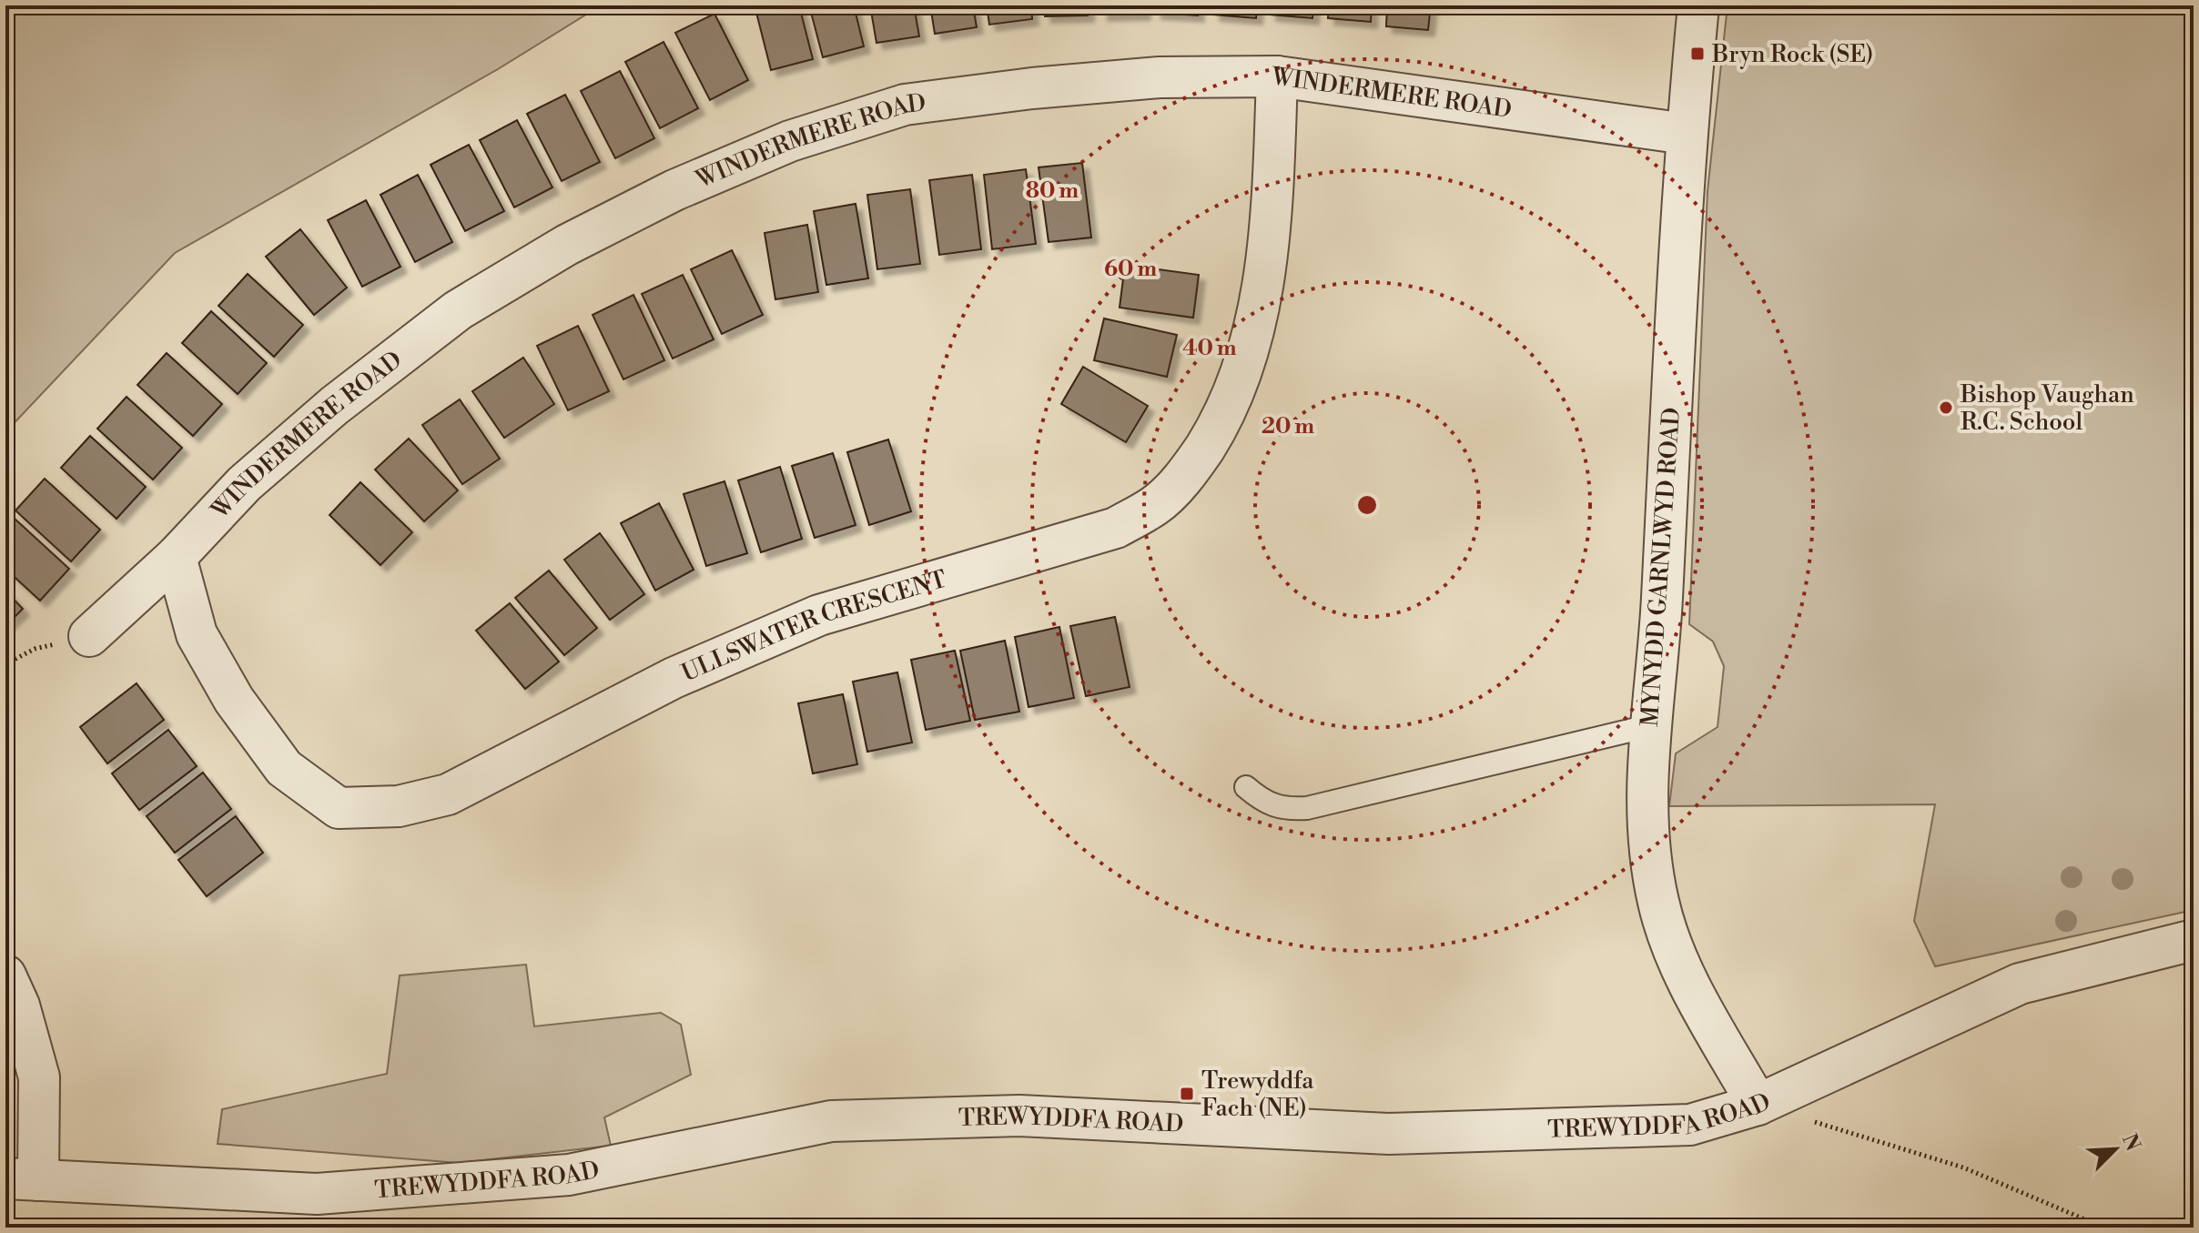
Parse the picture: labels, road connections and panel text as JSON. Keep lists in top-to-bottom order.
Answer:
{
  "streets": {
    "street": [
      "WINDERMERE ROAD",
      "MYNYDD GARNLWYD ROAD",
      "ULLSWATER CRESCENT",
      "TREWYDDFA ROAD"
    ]
  },
  "crossings": [
    ["WINDERMERE ROAD", "MYNYDD GARNLWYD ROAD"],
    ["WINDERMERE ROAD", "ULLSWATER CRESCENT"],
    ["MYNYDD GARNLWYD ROAD", "TREWYDDFA ROAD"]
  ],
  "places": {
    "transit": ["Bryn Rock (SE)", "Trewyddfa Fach (NE)"],
    "other": ["Bishop Vaughan R.C. School"]
  },
  "north": "top right",
  "rings": [
    "80 m",
    "60 m",
    "40 m",
    "20 m"
  ]
}
